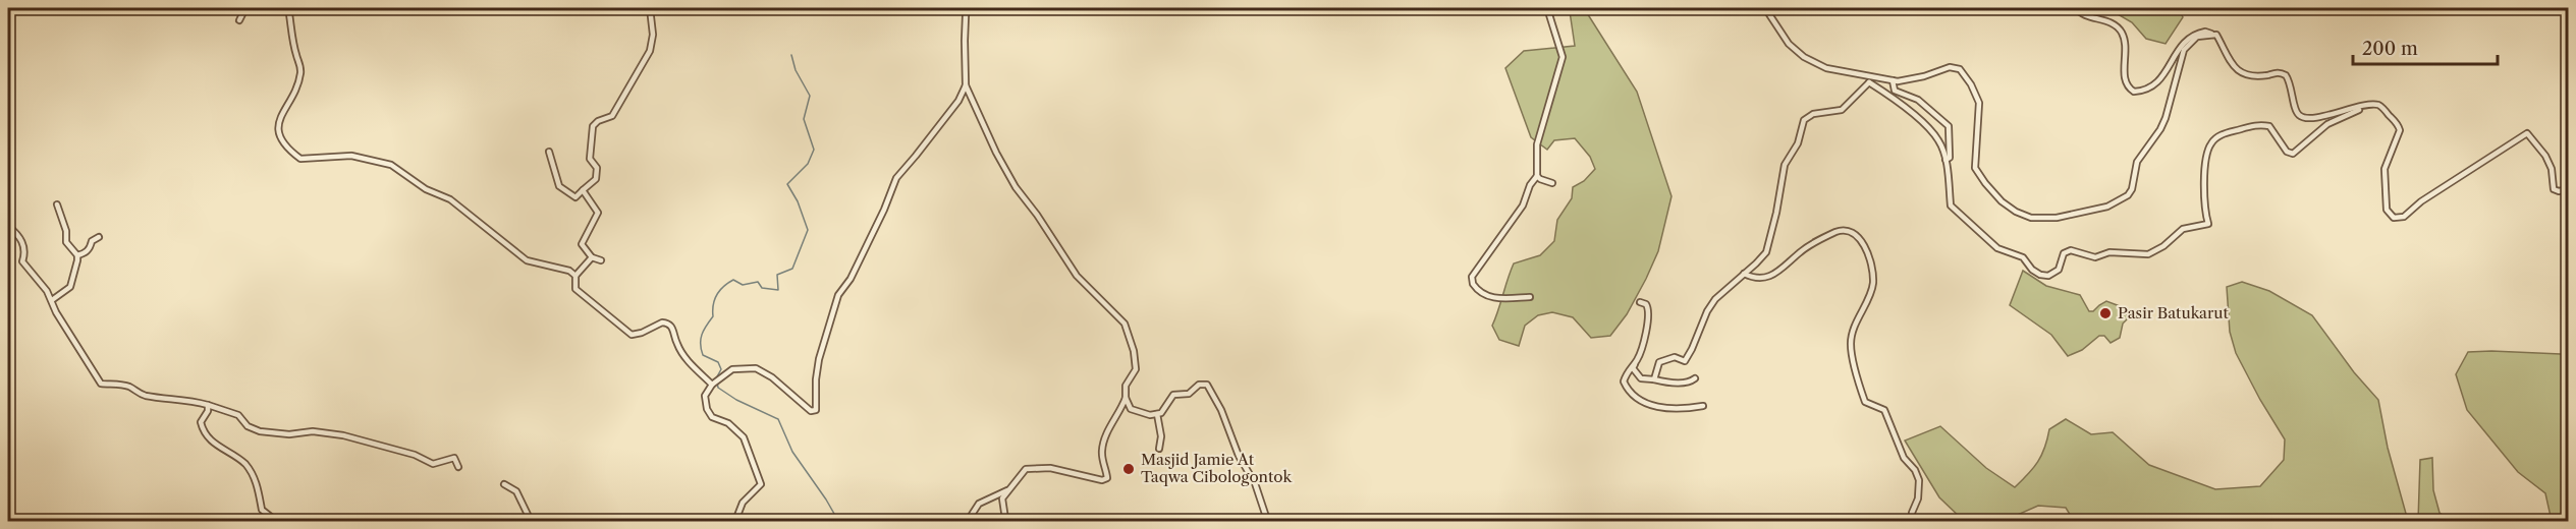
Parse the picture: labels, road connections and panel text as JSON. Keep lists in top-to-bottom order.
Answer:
{
  "places": ["Pasir Batukarut", "Masjid Jamie At Taqwa Cibologontok"],
  "scale_bar": "200 m"
}
